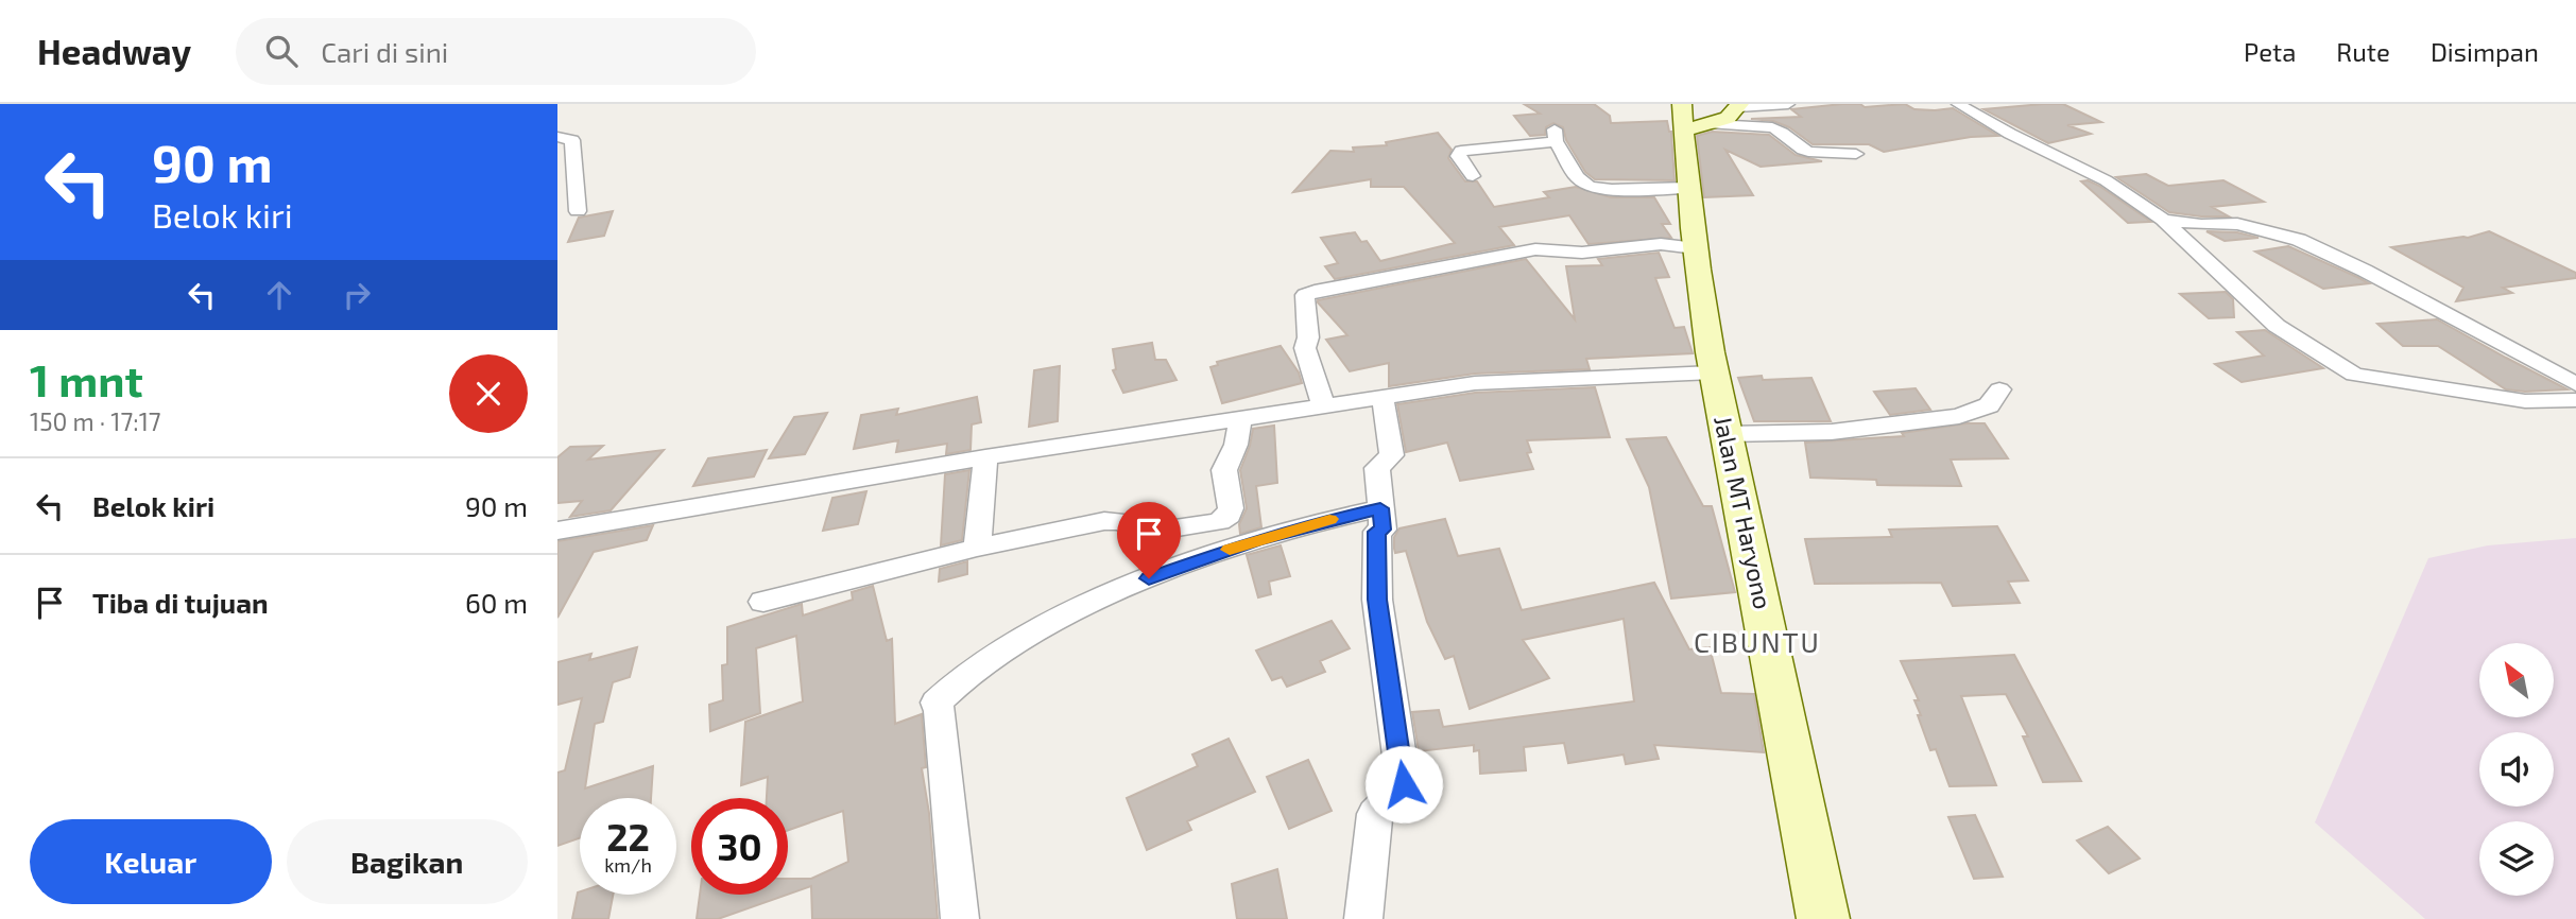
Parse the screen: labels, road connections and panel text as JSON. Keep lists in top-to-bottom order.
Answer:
{
  "streets": {
    "main road": ["Jalan MT Haryono"]
  },
  "districts": ["CIBUNTU"],
  "north": "top left",
  "page": {
    "header": "Headway",
    "search": "Cari di sini",
    "nav": ["Peta", "Rute", "Disimpan"],
    "turn": ["90 m", "Belok kiri"],
    "heading": ["1 mnt", "150 m · 17:17"],
    "list": [
      {
        "name": "Belok kiri",
        "value": "90 m"
      },
      {
        "name": "Tiba di tujuan",
        "value": "60 m"
      }
    ],
    "speed": "22 km/h",
    "limit": "30",
    "buttons": ["Keluar", "Bagikan"]
  }
}
